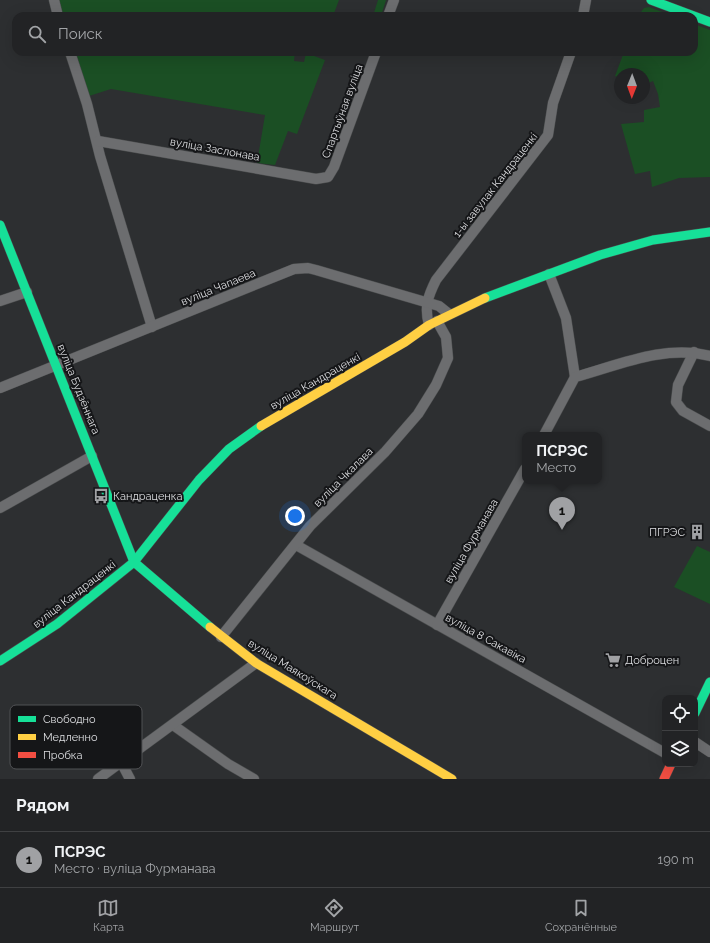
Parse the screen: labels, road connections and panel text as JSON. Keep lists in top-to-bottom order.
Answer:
{
  "streets": {
    "street": [
      "Спартыўная вуліца",
      "вуліца Заслонава",
      "1-ы завулак Кандраценкі",
      "вуліца Чапаева",
      "вуліца Кандраценкі",
      "вуліца Будзённага",
      "вуліца Чкалава",
      "вуліца Фурманава",
      "вуліца 8 Сакавіка",
      "вуліца Маякоўскага"
    ]
  },
  "crossings": [
    ["Спартыўная вуліца", "вуліца Заслонава"],
    ["1-ы завулак Кандраценкі", "вуліца Чапаева"],
    ["вуліца Чапаева", "вуліца Кандраценкі"],
    ["вуліца Чапаева", "вуліца Будзённага"],
    ["вуліца Кандраценкі", "вуліца Будзённага"],
    ["вуліца Кандраценкі", "вуліца Чкалава"],
    ["вуліца Кандраценкі", "вуліца Маякоўскага"],
    ["вуліца Будзённага", "вуліца Маякоўскага"],
    ["вуліца Чкалава", "вуліца 8 Сакавіка"],
    ["вуліца Чкалава", "вуліца Маякоўскага"],
    ["вуліца Фурманава", "вуліца 8 Сакавіка"]
  ],
  "places": {
    "bus stop": ["Кандраценка"],
    "building": ["ПГРЭС"],
    "supermarket": ["Доброцен"]
  },
  "legend": ["Свободно", "Медленно", "Пробка"],
  "north": "bottom",
  "page": {
    "search": "Поиск",
    "popup": ["ПСРЭС", "Место"],
    "pins": "1",
    "heading": "Рядом",
    "list": [
      {
        "mark": "1",
        "name": "ПСРЭС",
        "note": "Место · вуліца Фурманава",
        "value": "190 m"
      }
    ],
    "nav": ["Карта", "Маршрут", "Сохранённые"]
  }
}
